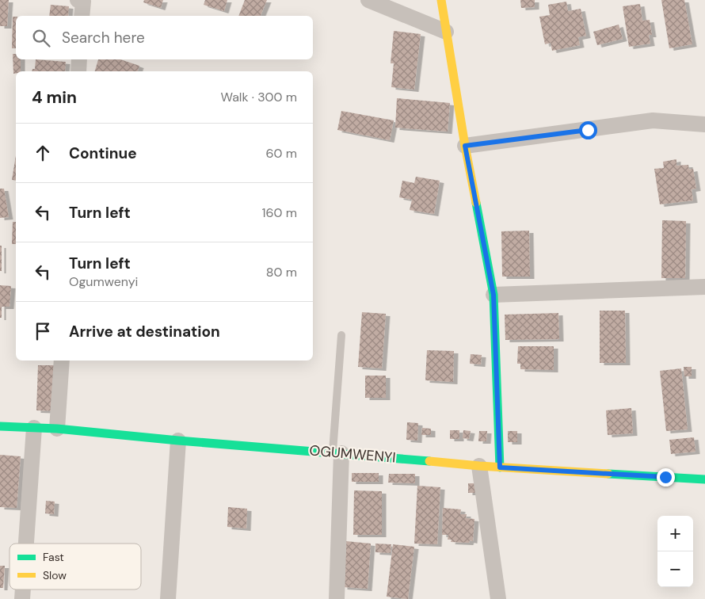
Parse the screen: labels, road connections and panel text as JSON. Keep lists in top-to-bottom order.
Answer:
{
  "streets": {
    "street": ["OGUMWENYI"]
  },
  "legend": ["Fast", "Slow"],
  "page": {
    "search": "Search here",
    "heading": ["4 min", "Walk · 300 m"],
    "list": [
      ["Continue", "60 m"],
      ["Turn left", "160 m"],
      ["Turn left", "Ogumwenyi", "80 m"],
      "Arrive at destination"
    ],
    "map_buttons": ["+", "−"]
  }
}
